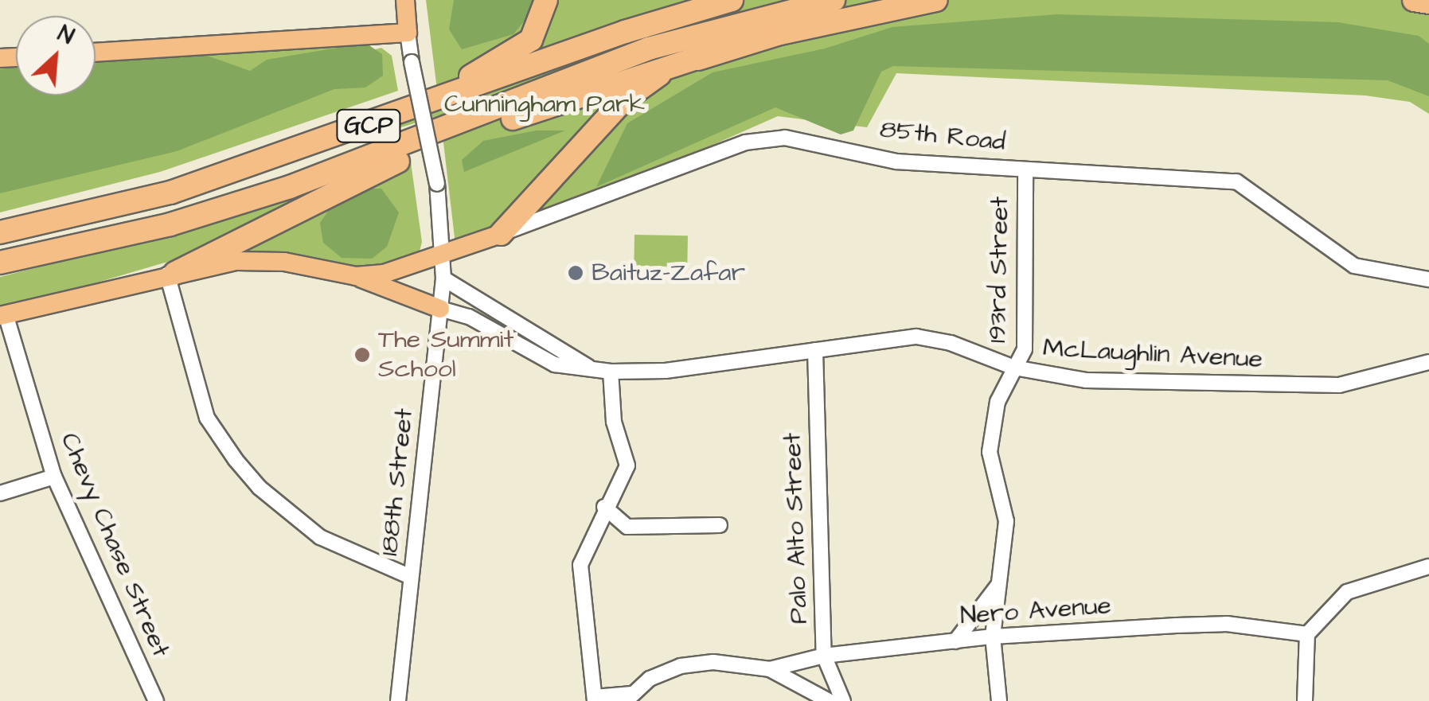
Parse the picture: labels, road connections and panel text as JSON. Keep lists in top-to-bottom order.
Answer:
{
  "streets": {
    "highway": ["GCP"],
    "main road": ["85th Road"],
    "street": [
      "193rd Street",
      "McLaughlin Avenue",
      "188th Street",
      "Palo Alto Street",
      "Chevy Chase Street",
      "Nero Avenue"
    ]
  },
  "crossings": [
    ["85th Road", "193rd Street"],
    ["85th Road", "188th Street"],
    ["193rd Street", "McLaughlin Avenue"],
    ["193rd Street", "Nero Avenue"],
    ["McLaughlin Avenue", "188th Street"],
    ["McLaughlin Avenue", "Palo Alto Street"],
    ["Palo Alto Street", "Nero Avenue"]
  ],
  "parks": ["Cunningham Park"],
  "places": ["Baituz-Zafar", "The Summit School"],
  "north": "top right"
}
